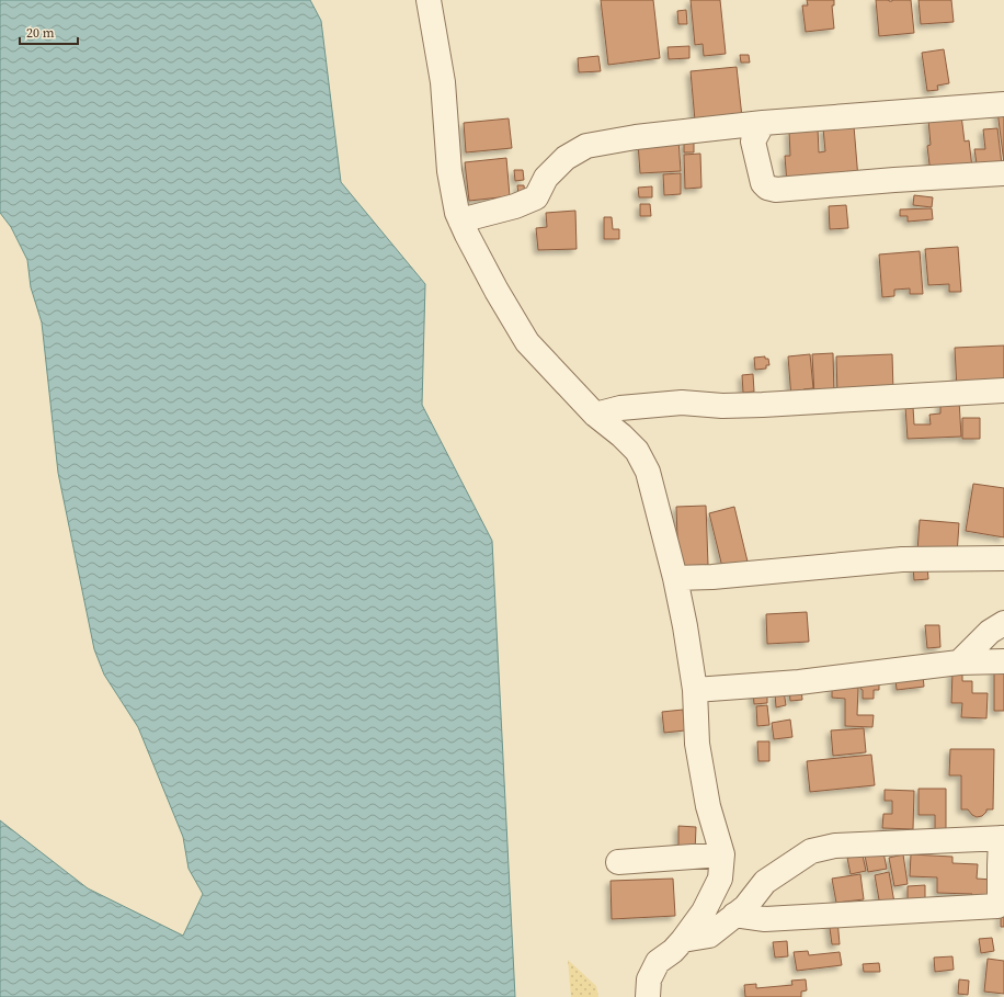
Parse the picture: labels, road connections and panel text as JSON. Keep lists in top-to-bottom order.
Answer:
{
  "scale_bar": "20 m"
}
